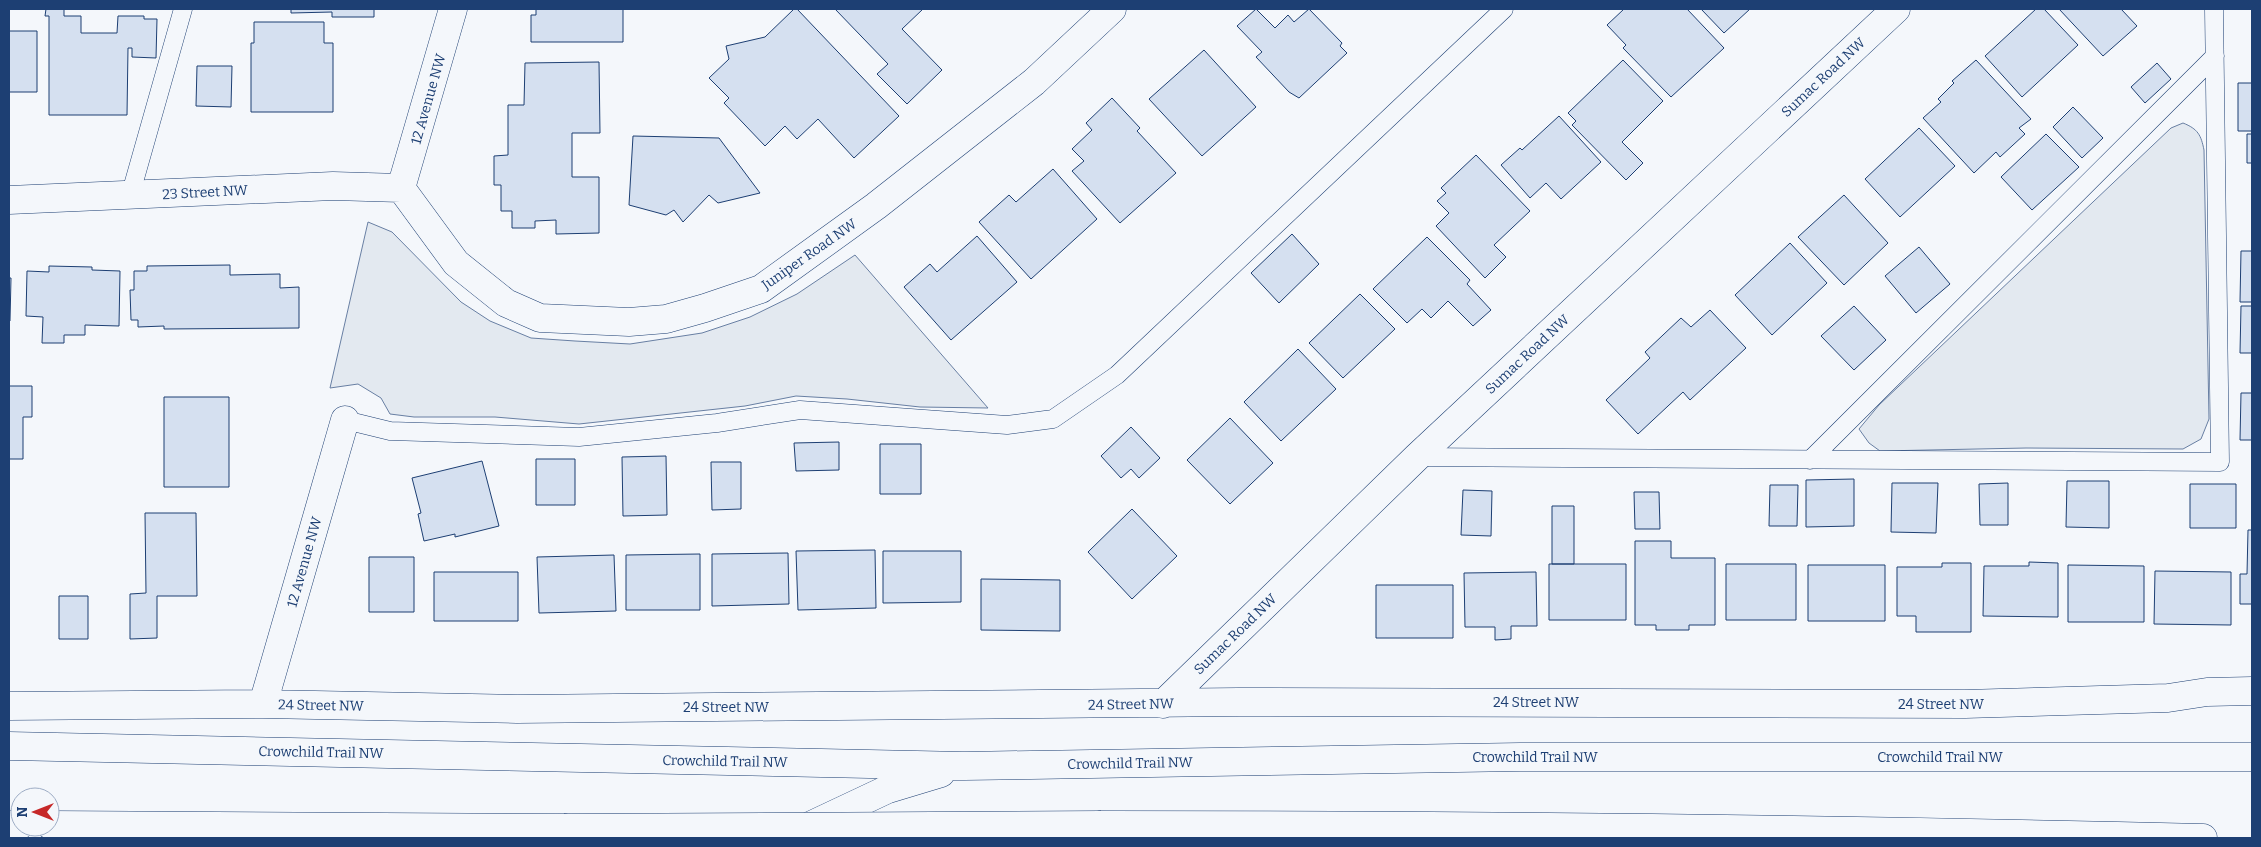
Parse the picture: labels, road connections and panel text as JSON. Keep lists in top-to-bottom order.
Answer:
{
  "streets": {
    "main road": [
      "Sumac Road NW",
      "12 Avenue NW",
      "23 Street NW",
      "Juniper Road NW",
      "24 Street NW",
      "Crowchild Trail NW"
    ]
  },
  "crossings": [
    ["Sumac Road NW", "24 Street NW"],
    ["12 Avenue NW", "23 Street NW"],
    ["12 Avenue NW", "Juniper Road NW"],
    ["12 Avenue NW", "24 Street NW"],
    ["23 Street NW", "Juniper Road NW"]
  ],
  "north": "left"
}
